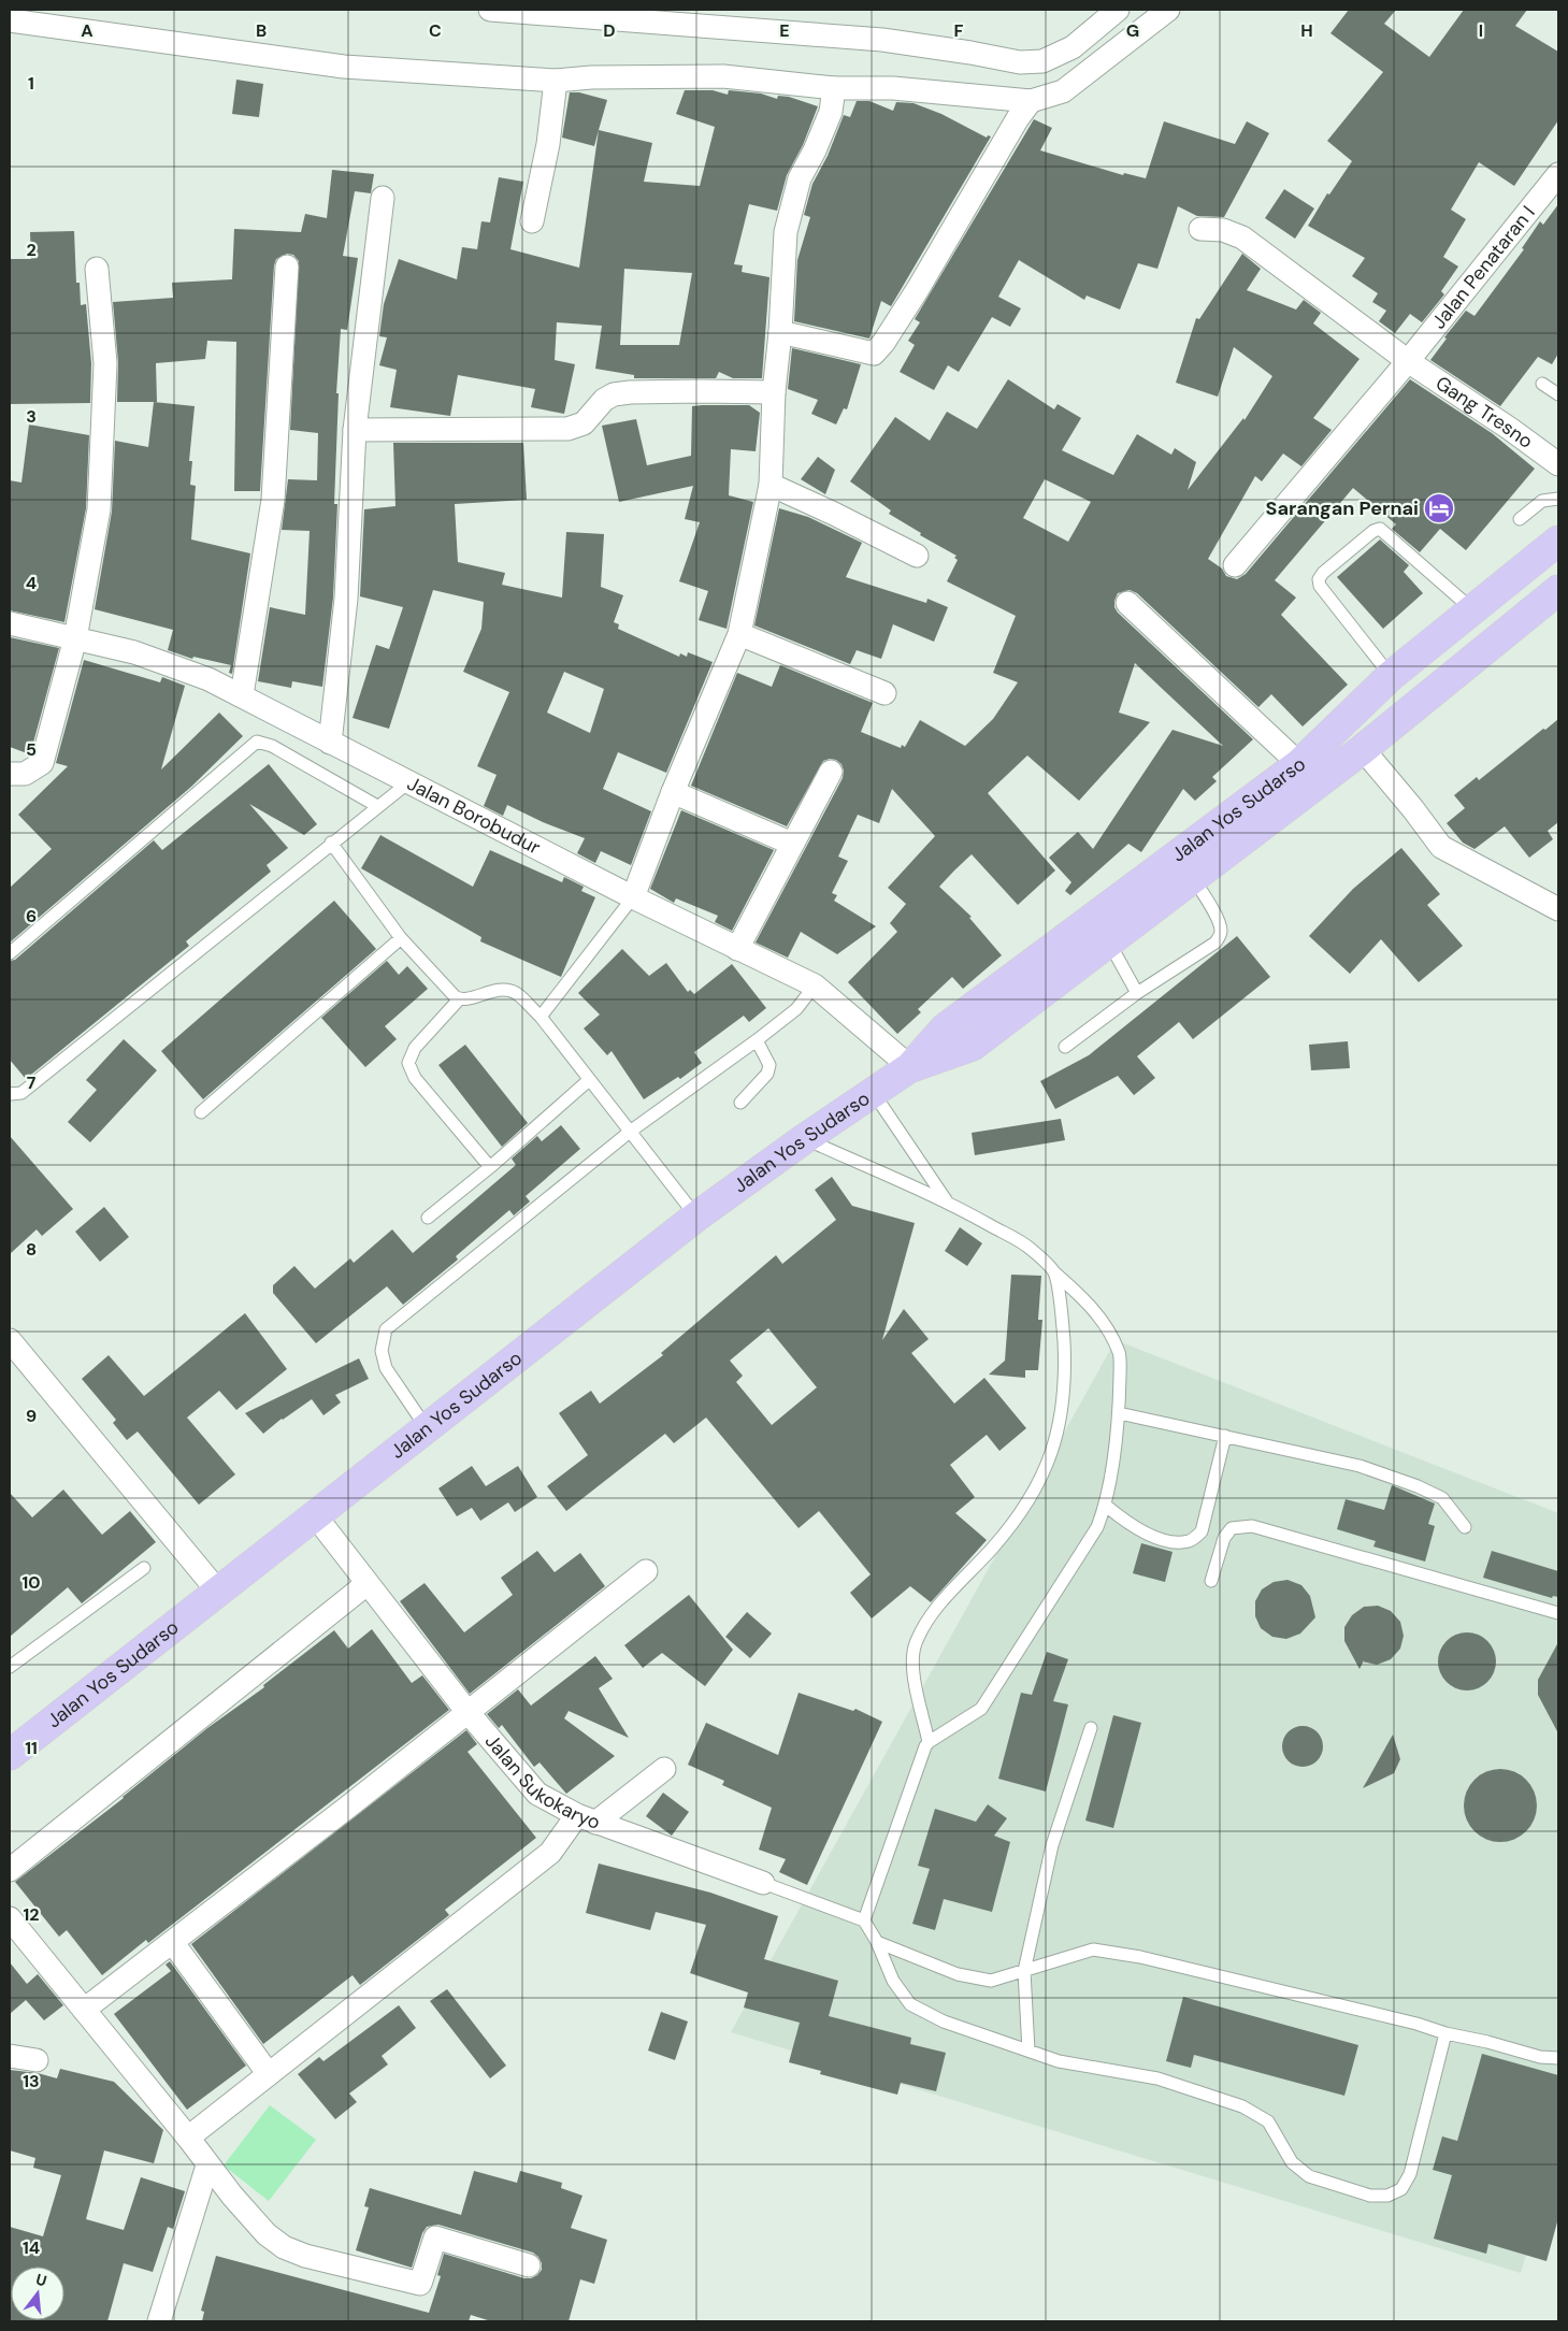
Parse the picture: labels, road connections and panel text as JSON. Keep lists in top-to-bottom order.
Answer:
{
  "streets": {
    "highway": ["Jalan Yos Sudarso"],
    "street": [
      "Jalan Penataran I",
      "Gang Tresno",
      "Jalan Borobudur",
      "Jalan Sukokaryo"
    ]
  },
  "crossings": [
    ["Jalan Penataran I", "Gang Tresno"],
    ["Jalan Yos Sudarso", "Jalan Borobudur"],
    ["Jalan Yos Sudarso", "Jalan Sukokaryo"]
  ],
  "places": {
    "hotel": ["Sarangan Pernai"]
  },
  "north": "top",
  "grid": {
    "columns": [
      "A",
      "B",
      "C",
      "D",
      "E",
      "F",
      "G",
      "H",
      "I"
    ],
    "rows": [
      "1",
      "2",
      "3",
      "4",
      "5",
      "6",
      "7",
      "8",
      "9",
      "10",
      "11",
      "12",
      "13",
      "14"
    ]
  }
}
